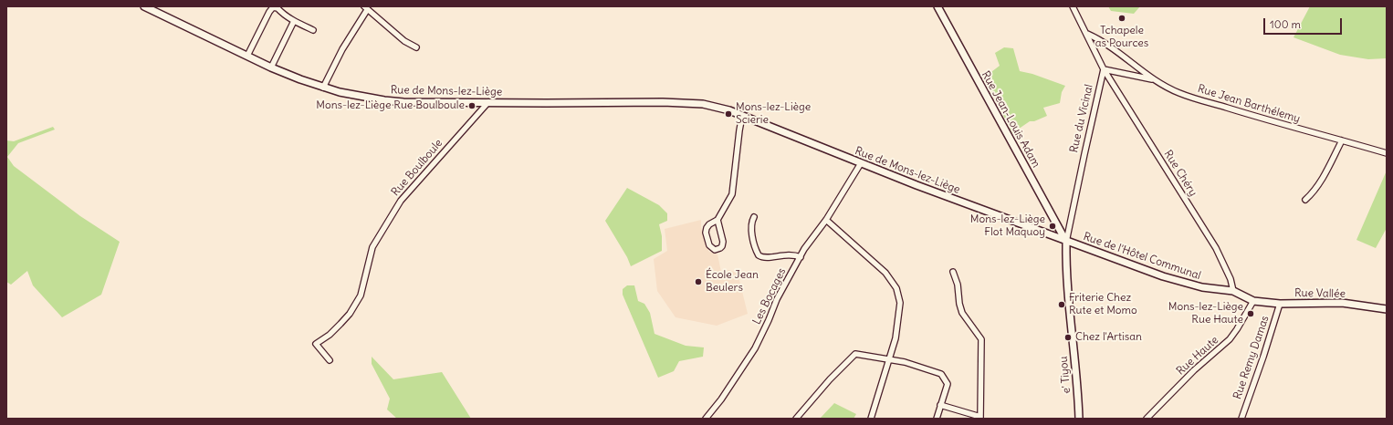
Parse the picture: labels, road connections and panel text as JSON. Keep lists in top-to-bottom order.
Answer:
{
  "streets": {
    "street": [
      "Rue de Mons-lez-Liège",
      "Rue Jean Barthélemy",
      "Rue du Vicinal",
      "Rue Jean-Louis Adam",
      "Rue Boulboule",
      "Rue Chéry",
      "Rue de l'Hôtel Communal",
      "Rue Vallée",
      "Les Bocages",
      "Rue Haute",
      "Rue Remy Damas",
      "e' Tiyou"
    ]
  },
  "crossings": [
    ["Rue de Mons-lez-Liège", "Rue du Vicinal"],
    ["Rue de Mons-lez-Liège", "Rue Jean-Louis Adam"],
    ["Rue de Mons-lez-Liège", "Rue Boulboule"],
    ["Rue de Mons-lez-Liège", "Rue de l'Hôtel Communal"],
    ["Rue de Mons-lez-Liège", "Les Bocages"],
    ["Rue de Mons-lez-Liège", "e' Tiyou"],
    ["Rue Jean Barthélemy", "Rue du Vicinal"],
    ["Rue Jean Barthélemy", "Rue Chéry"],
    ["Rue du Vicinal", "Rue Jean-Louis Adam"],
    ["Rue du Vicinal", "Rue Chéry"],
    ["Rue du Vicinal", "Rue de l'Hôtel Communal"],
    ["Rue du Vicinal", "e' Tiyou"],
    ["Rue Jean-Louis Adam", "Rue de l'Hôtel Communal"],
    ["Rue Jean-Louis Adam", "e' Tiyou"],
    ["Rue Chéry", "Rue de l'Hôtel Communal"],
    ["Rue de l'Hôtel Communal", "Rue Vallée"],
    ["Rue de l'Hôtel Communal", "Rue Haute"],
    ["Rue de l'Hôtel Communal", "e' Tiyou"],
    ["Rue Vallée", "Rue Haute"],
    ["Rue Vallée", "Rue Remy Damas"]
  ],
  "places": [
    "Tchapele as Pources",
    "Mons-lez-Liège Rue Boulboule",
    "Mons-lez-Liège Scierie",
    "Mons-lez-Liège Flot Maquoy",
    "École Jean Beulers",
    "Friterie Chez Rute et Momo",
    "Mons-lez-Liège Rue Haute",
    "Chez l'Artisan"
  ],
  "scale_bar": "100 m"
}
